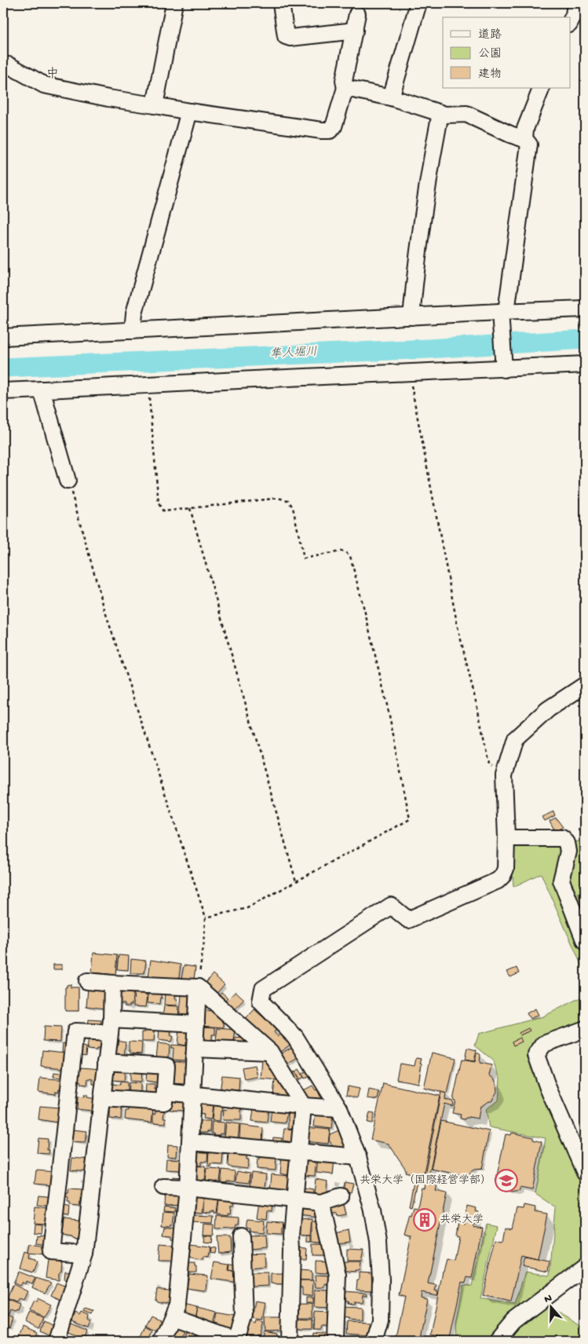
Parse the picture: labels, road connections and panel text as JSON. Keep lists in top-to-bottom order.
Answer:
{
  "districts": ["中"],
  "water": ["隼人堀川"],
  "places": {
    "school or university": ["共栄大学（国際経営学部）"],
    "building": ["共栄大学"]
  },
  "legend": ["道路", "公園", "建物"],
  "north": "top"
}
